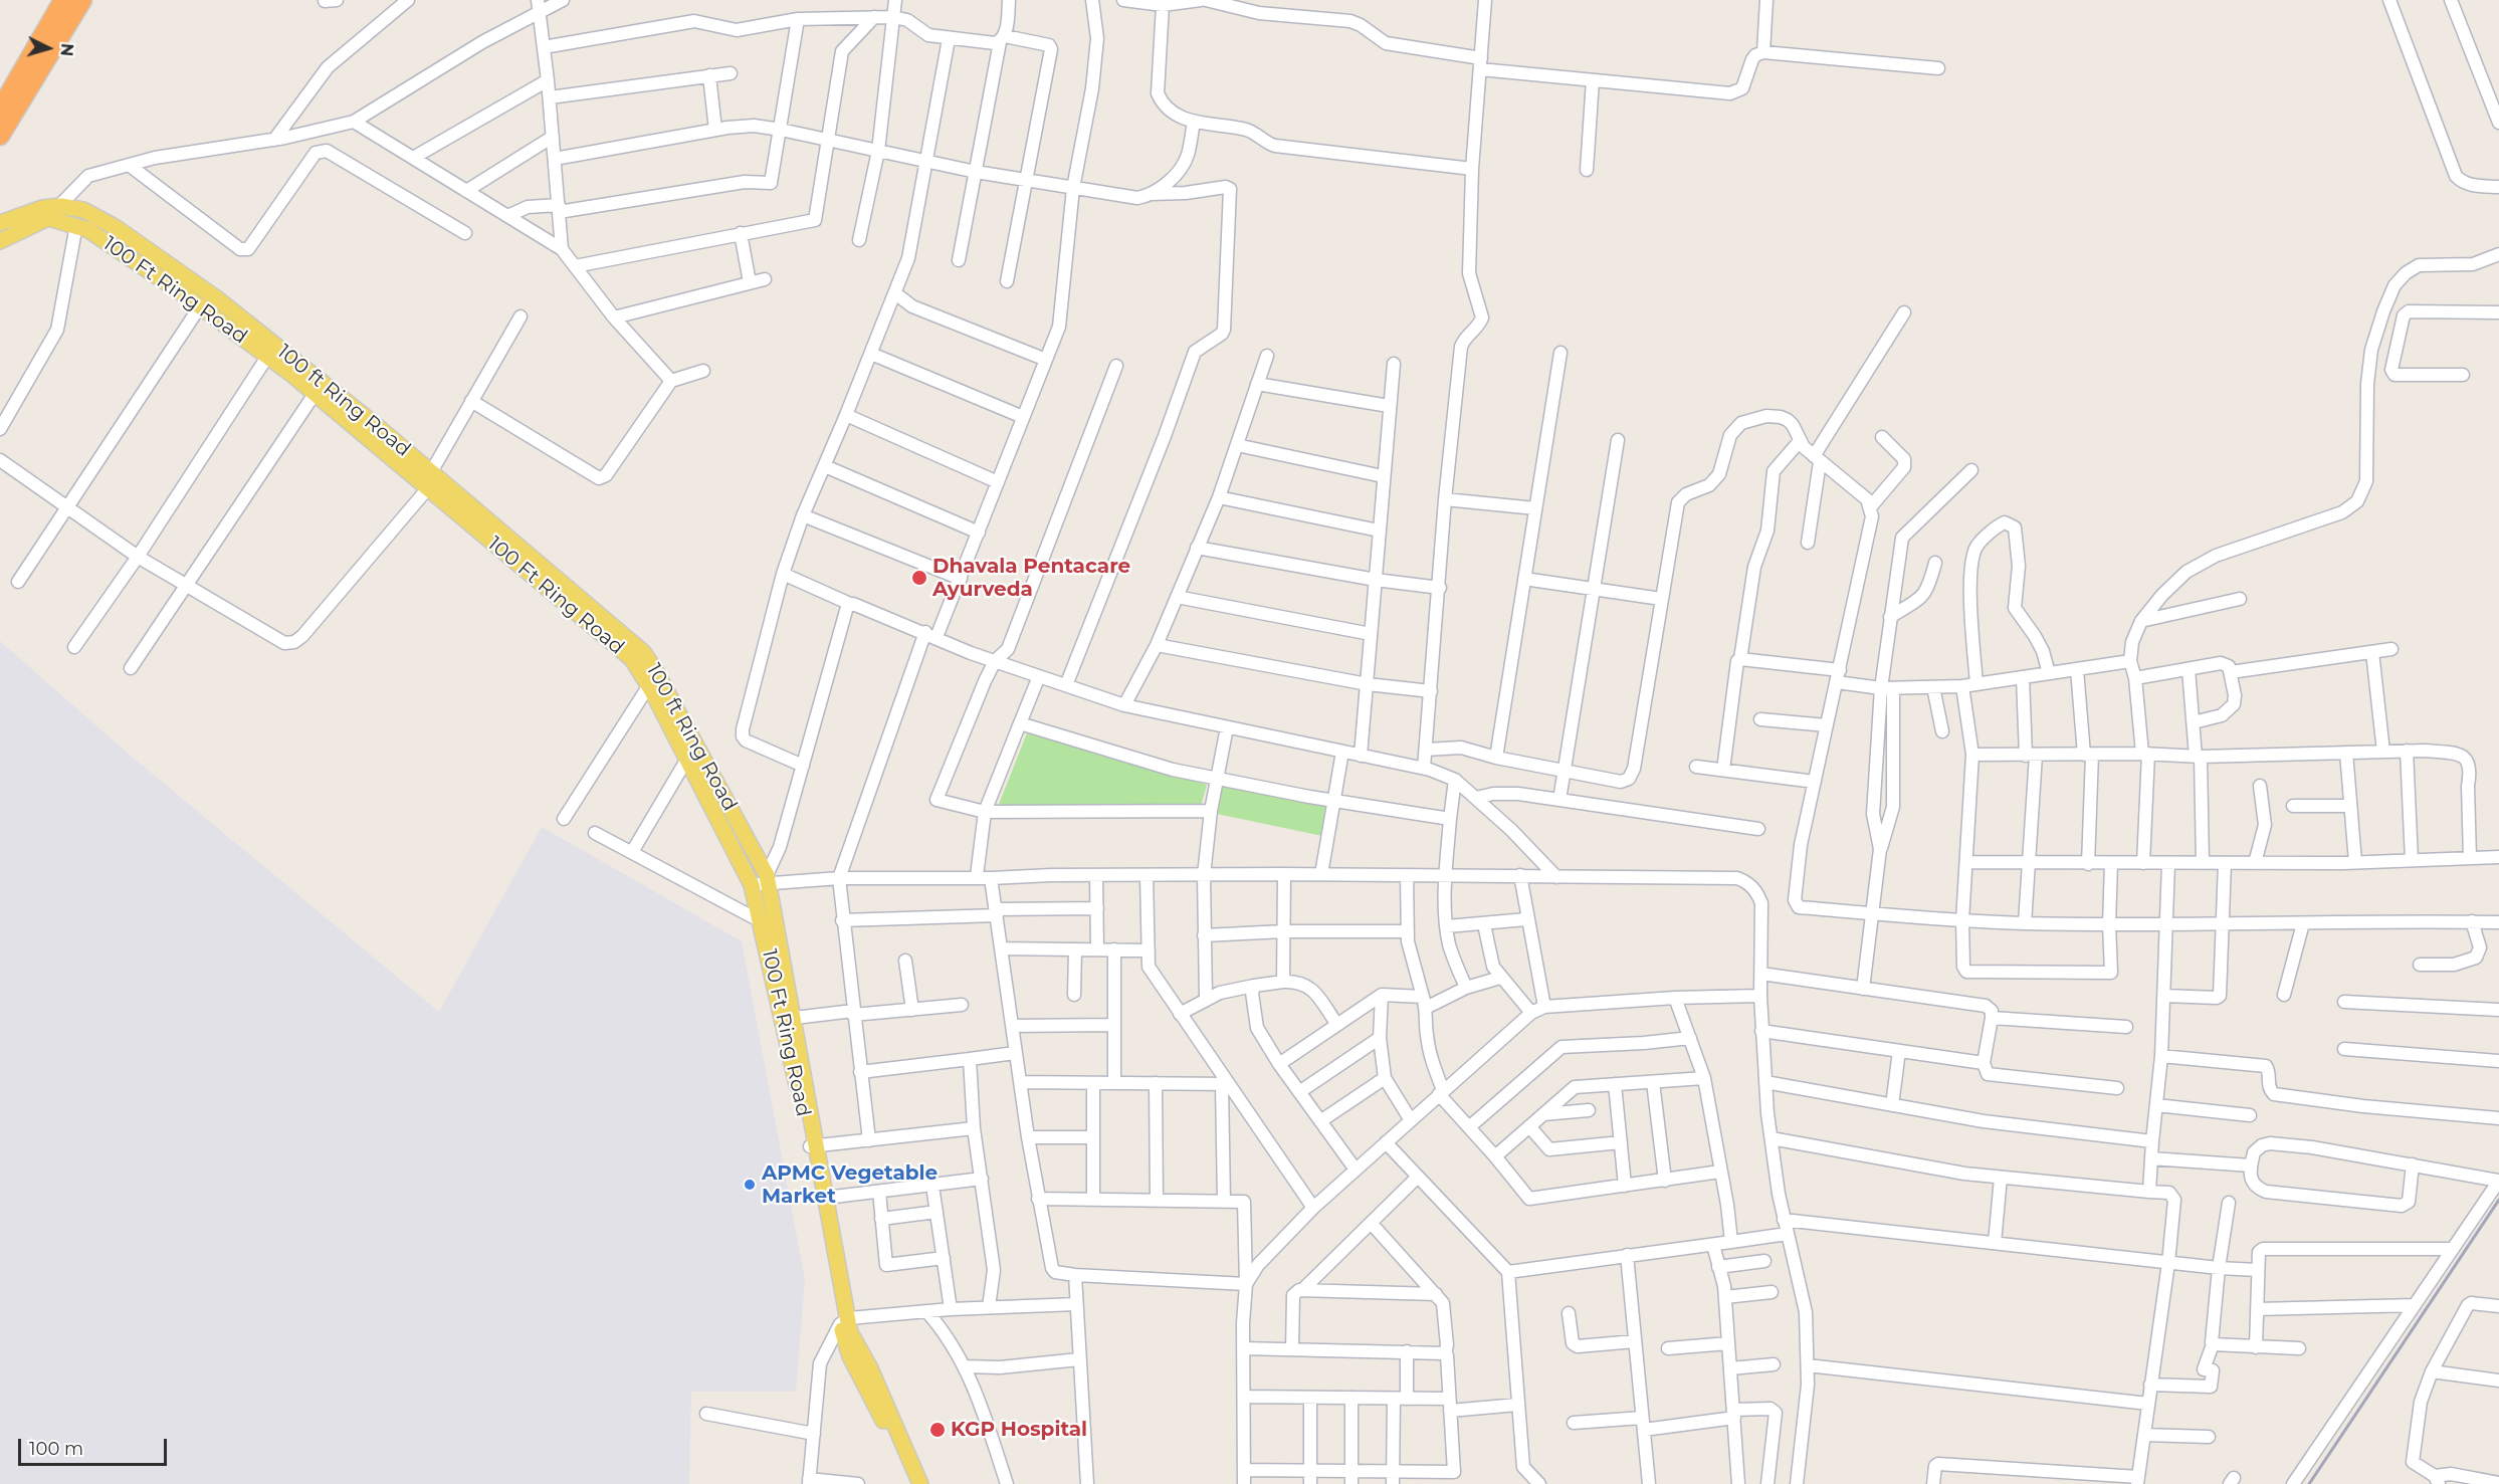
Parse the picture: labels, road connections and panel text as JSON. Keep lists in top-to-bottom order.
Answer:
{
  "streets": {
    "main road": ["100 Ft Ring Road", "100 ft Ring Road"]
  },
  "crossings": [
    ["100 Ft Ring Road", "100 ft Ring Road"]
  ],
  "places": ["Dhavala Pentacare Ayurveda", "APMC Vegetable Market", "KGP Hospital"],
  "scale_bar": "100 m",
  "north": "right"
}
